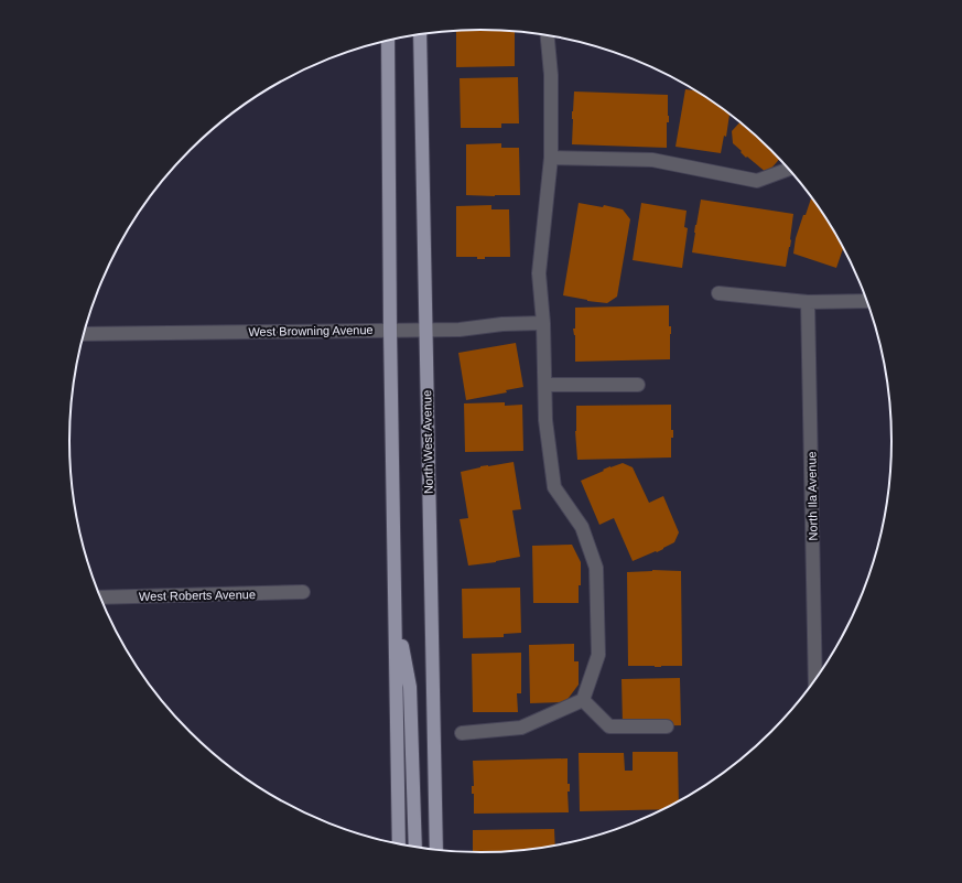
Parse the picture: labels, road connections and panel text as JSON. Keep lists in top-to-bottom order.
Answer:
{
  "streets": {
    "main road": ["North West Avenue"],
    "street": ["West Browning Avenue", "North Ila Avenue", "West Roberts Avenue"]
  },
  "crossings": [
    ["West Browning Avenue", "North West Avenue"]
  ]
}
